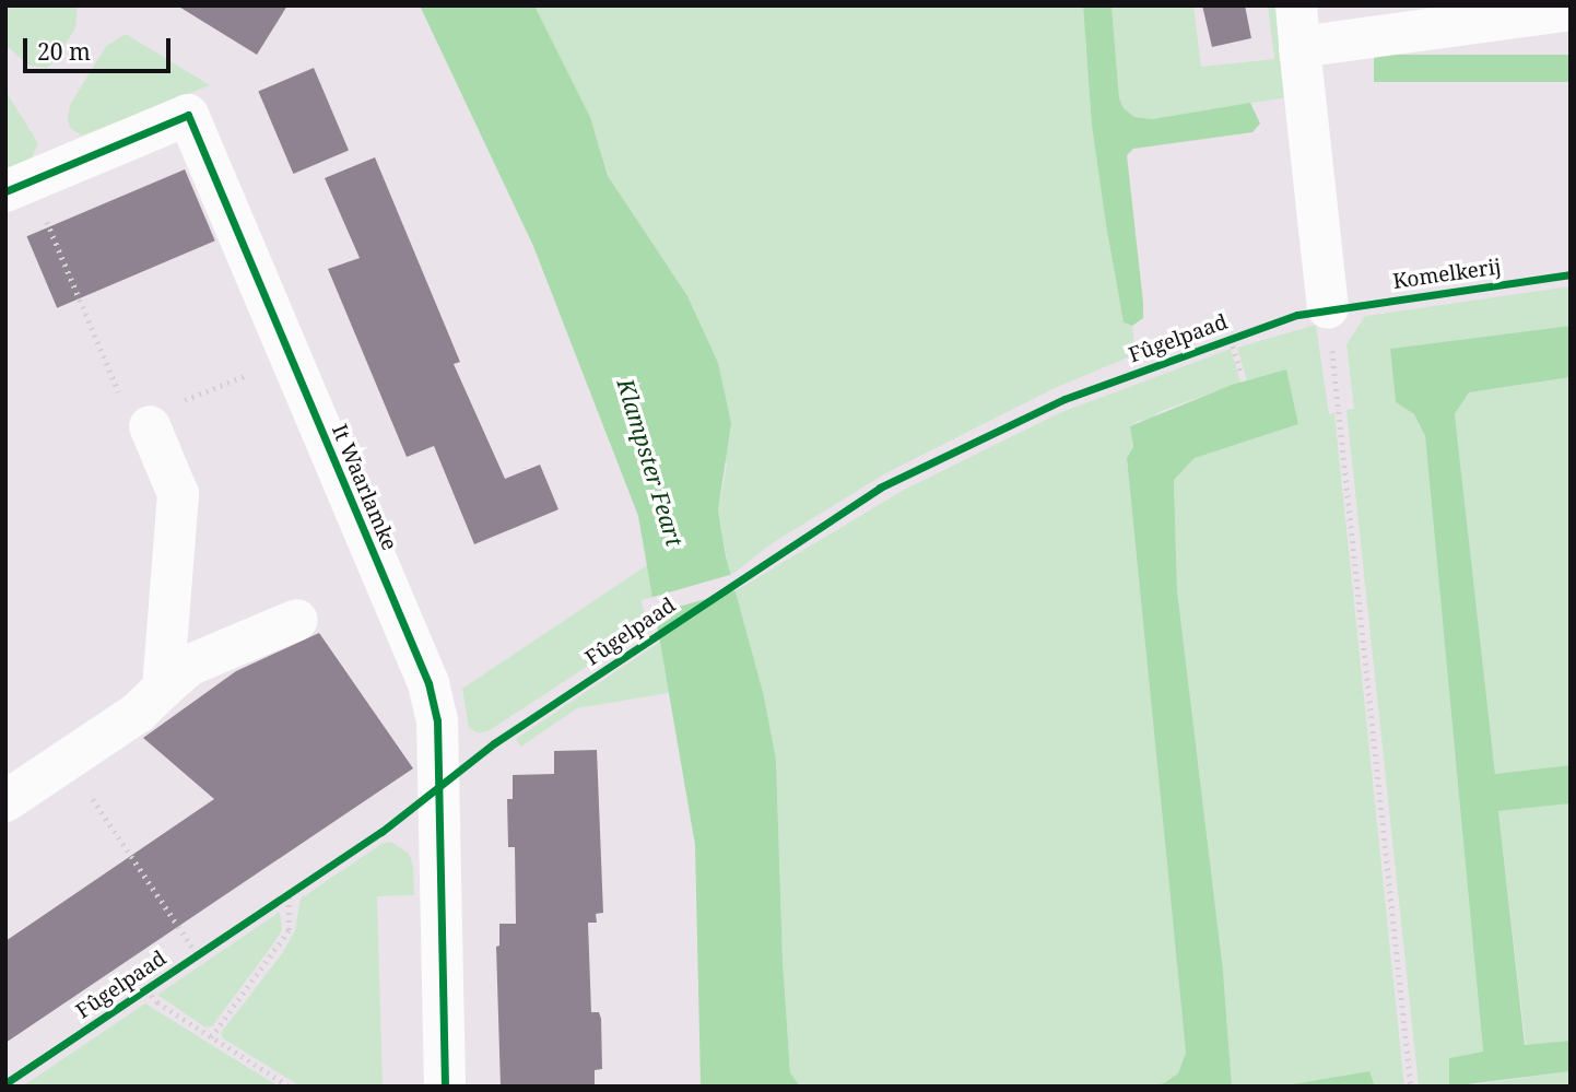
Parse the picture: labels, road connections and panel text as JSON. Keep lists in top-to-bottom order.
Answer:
{
  "streets": {
    "street": ["It Waarlamke"],
    "path": ["Fûgelpaad"],
    "cycle path": ["Komelkerij"]
  },
  "water": ["Klampster Feart"],
  "scale_bar": "20 m"
}
